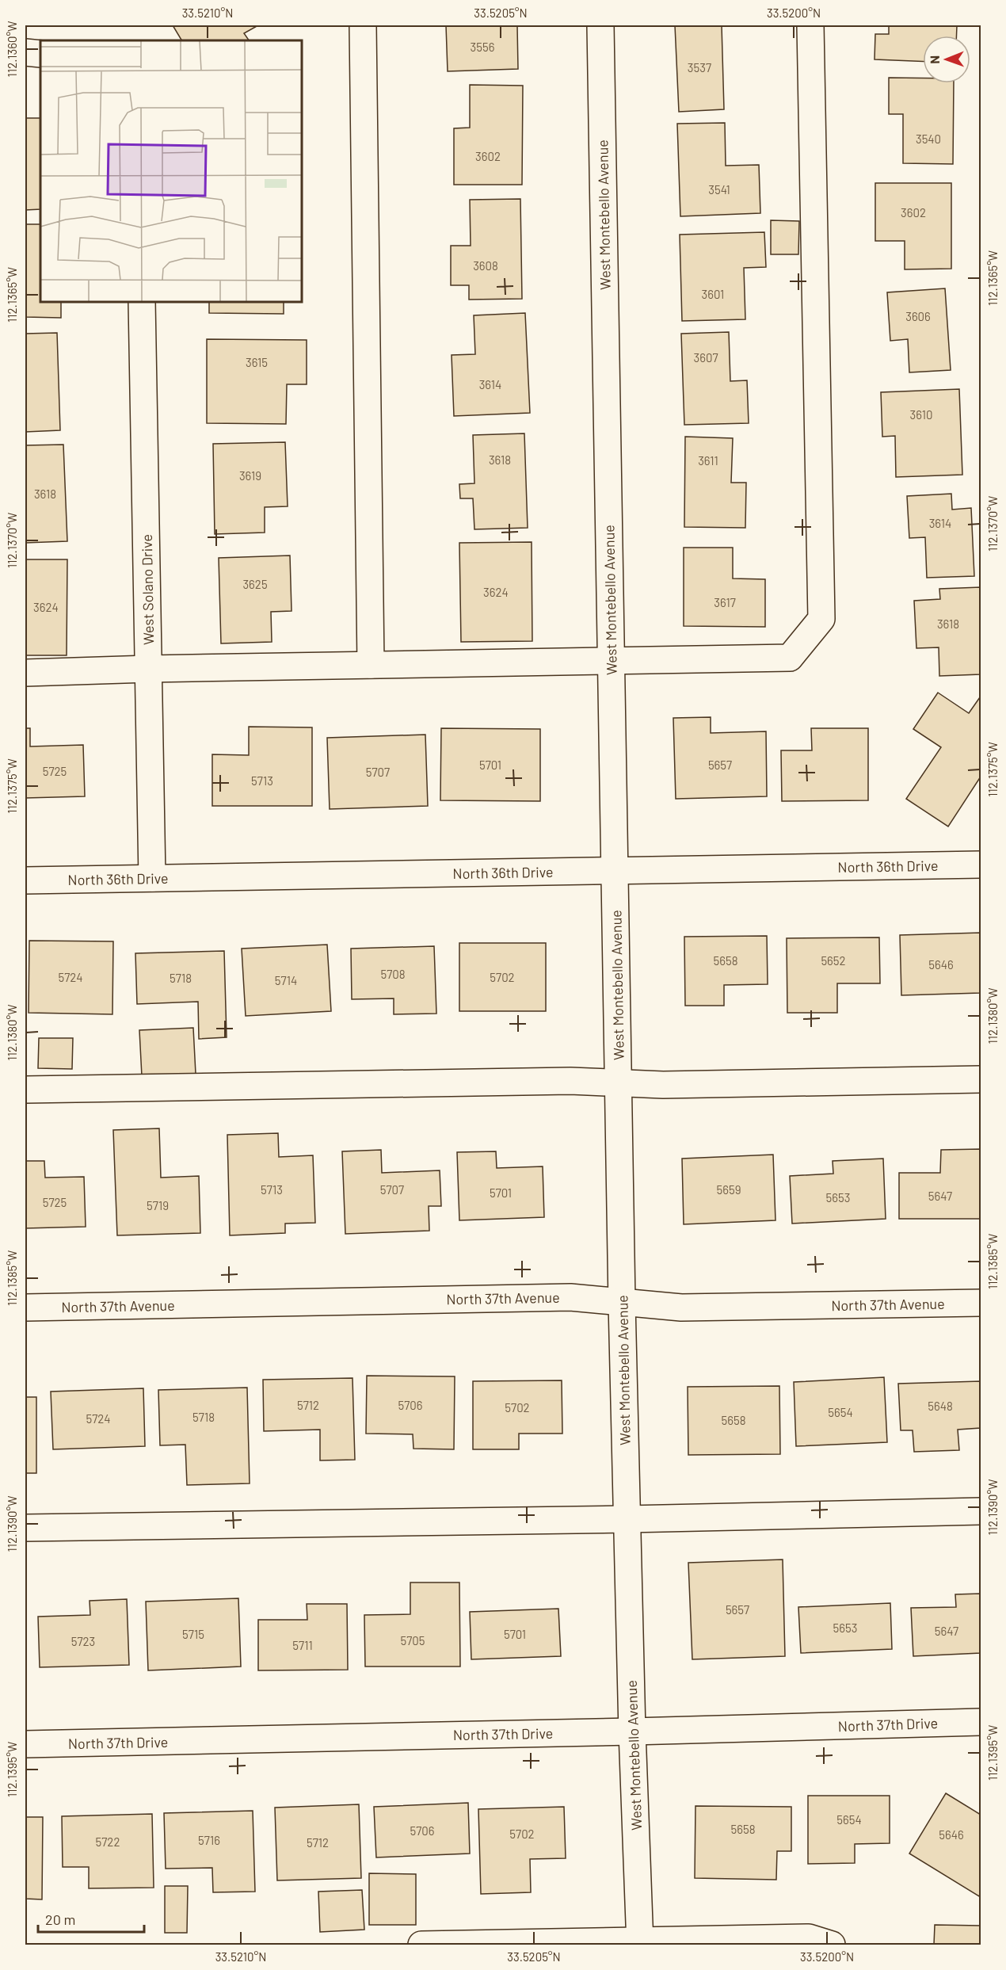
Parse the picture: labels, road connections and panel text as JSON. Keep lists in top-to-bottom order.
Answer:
{
  "streets": {
    "street": [
      "West Montebello Avenue",
      "West Solano Drive",
      "North 36th Drive",
      "North 37th Avenue",
      "North 37th Drive"
    ]
  },
  "crossings": [
    ["West Montebello Avenue", "North 36th Drive"],
    ["West Montebello Avenue", "North 37th Avenue"],
    ["West Montebello Avenue", "North 37th Drive"],
    ["West Solano Drive", "North 36th Drive"]
  ],
  "house_numbers": [
    "3556",
    "3537",
    "3540",
    "3602",
    "3541",
    "3602",
    "3608",
    "3601",
    "3606",
    "3607",
    "3615",
    "3614",
    "3610",
    "3618",
    "3611",
    "3619",
    "3618",
    "3614",
    "3625",
    "3624",
    "3617",
    "3624",
    "3618",
    "5701",
    "5657",
    "5725",
    "5707",
    "5713",
    "5658",
    "5652",
    "5646",
    "5708",
    "5724",
    "5702",
    "5718",
    "5714",
    "5713",
    "5707",
    "5659",
    "5701",
    "5647",
    "5653",
    "5725",
    "5719",
    "5712",
    "5706",
    "5648",
    "5702",
    "5654",
    "5718",
    "5724",
    "5658",
    "5657",
    "5653",
    "5647",
    "5715",
    "5701",
    "5705",
    "5723",
    "5711",
    "5654",
    "5658",
    "5706",
    "5702",
    "5646",
    "5716",
    "5722",
    "5712"
  ],
  "scale_bar": "20 m",
  "north": "left",
  "coordinates": [
    "33.5210°N",
    "33.5205°N",
    "33.5200°N",
    "112.1360°W",
    "112.1365°W",
    "112.1370°W",
    "112.1375°W",
    "112.1380°W",
    "112.1385°W",
    "112.1390°W",
    "112.1395°W"
  ]
}
